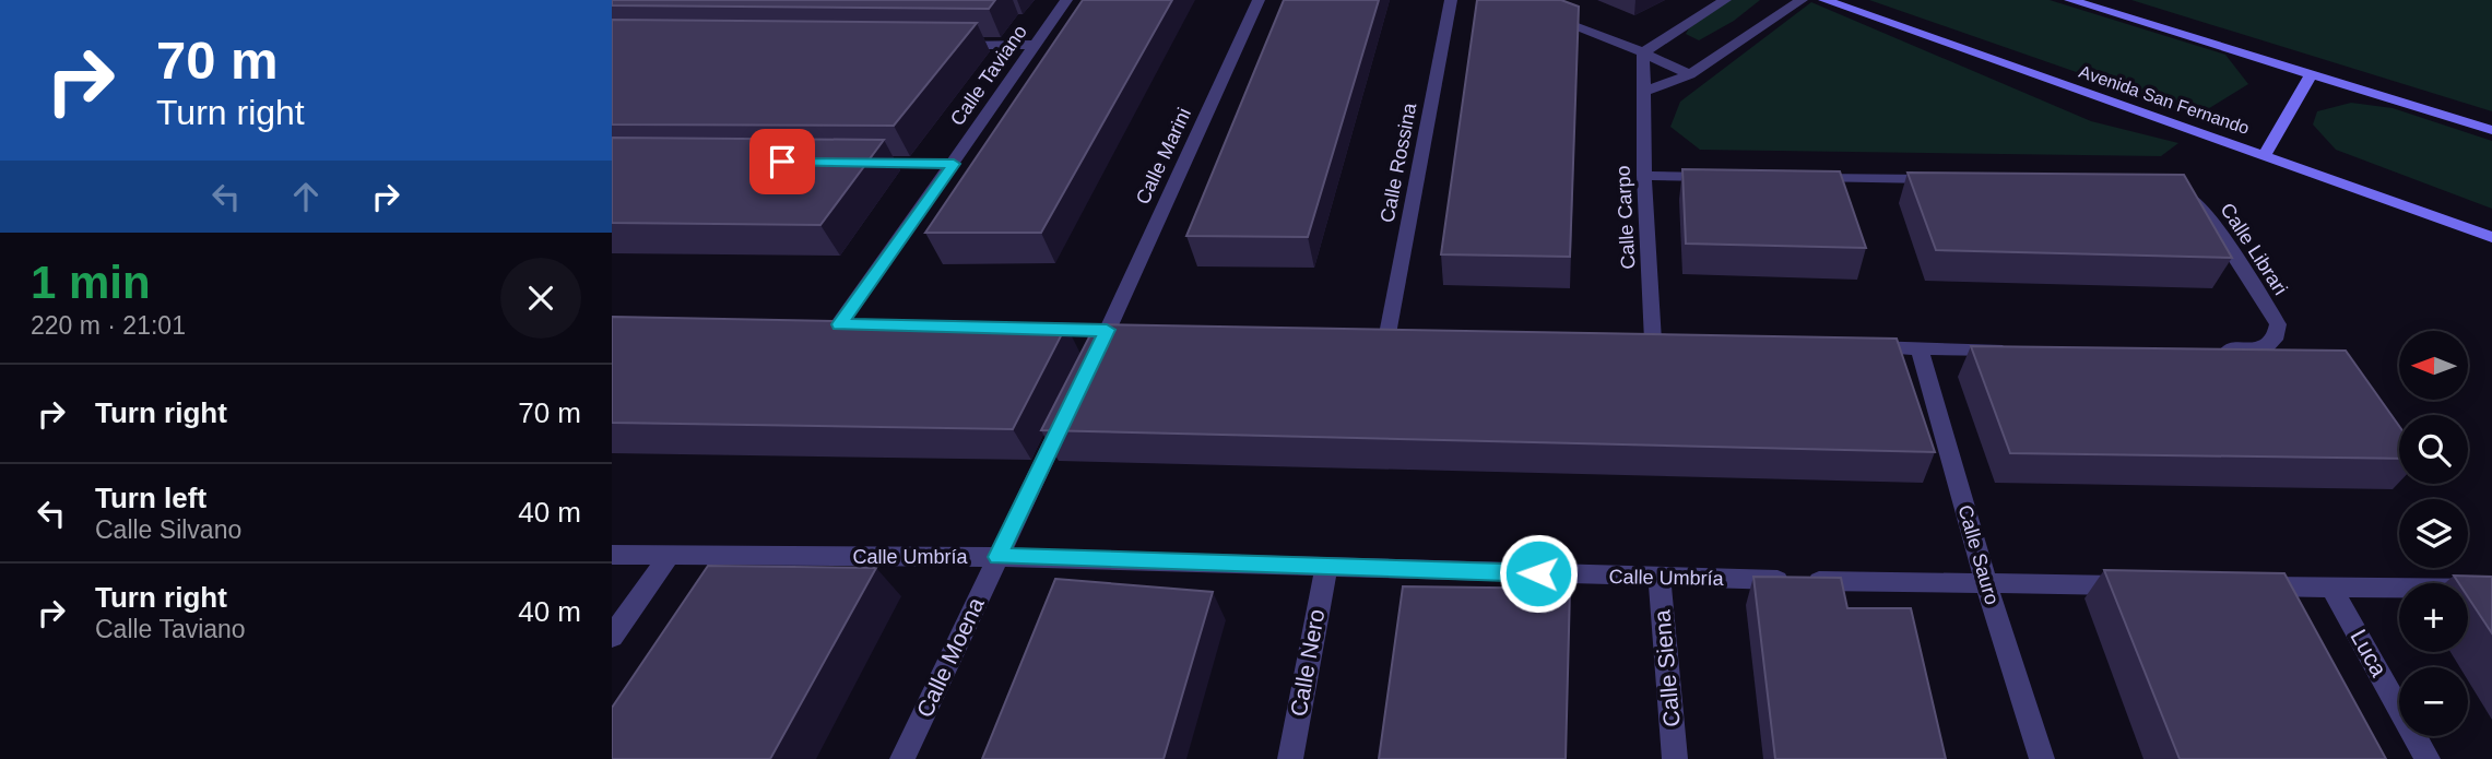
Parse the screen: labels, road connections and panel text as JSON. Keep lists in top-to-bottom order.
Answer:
{
  "streets": {
    "street": [
      "Calle Taviano",
      "Avenida San Fernando",
      "Calle Marini",
      "Calle Rossina",
      "Calle Carpo",
      "Calle Librari",
      "Calle Sauro",
      "Calle Umbría",
      "Luca",
      "Calle Moena",
      "Calle Nero",
      "Calle Siena"
    ]
  },
  "crossings": [
    ["Calle Sauro", "Calle Umbría"],
    ["Calle Umbría", "Calle Moena"],
    ["Calle Umbría", "Calle Nero"],
    ["Calle Umbría", "Calle Siena"]
  ],
  "north": "left",
  "page": {
    "turn": ["70 m", "Turn right"],
    "heading": ["1 min", "220 m · 21:01"],
    "map_buttons": ["+", "−"],
    "list": [
      {
        "name": "Turn right",
        "value": "70 m"
      },
      {
        "name": "Turn left",
        "note": "Calle Silvano",
        "value": "40 m"
      },
      {
        "name": "Turn right",
        "note": "Calle Taviano",
        "value": "40 m"
      }
    ]
  }
}
